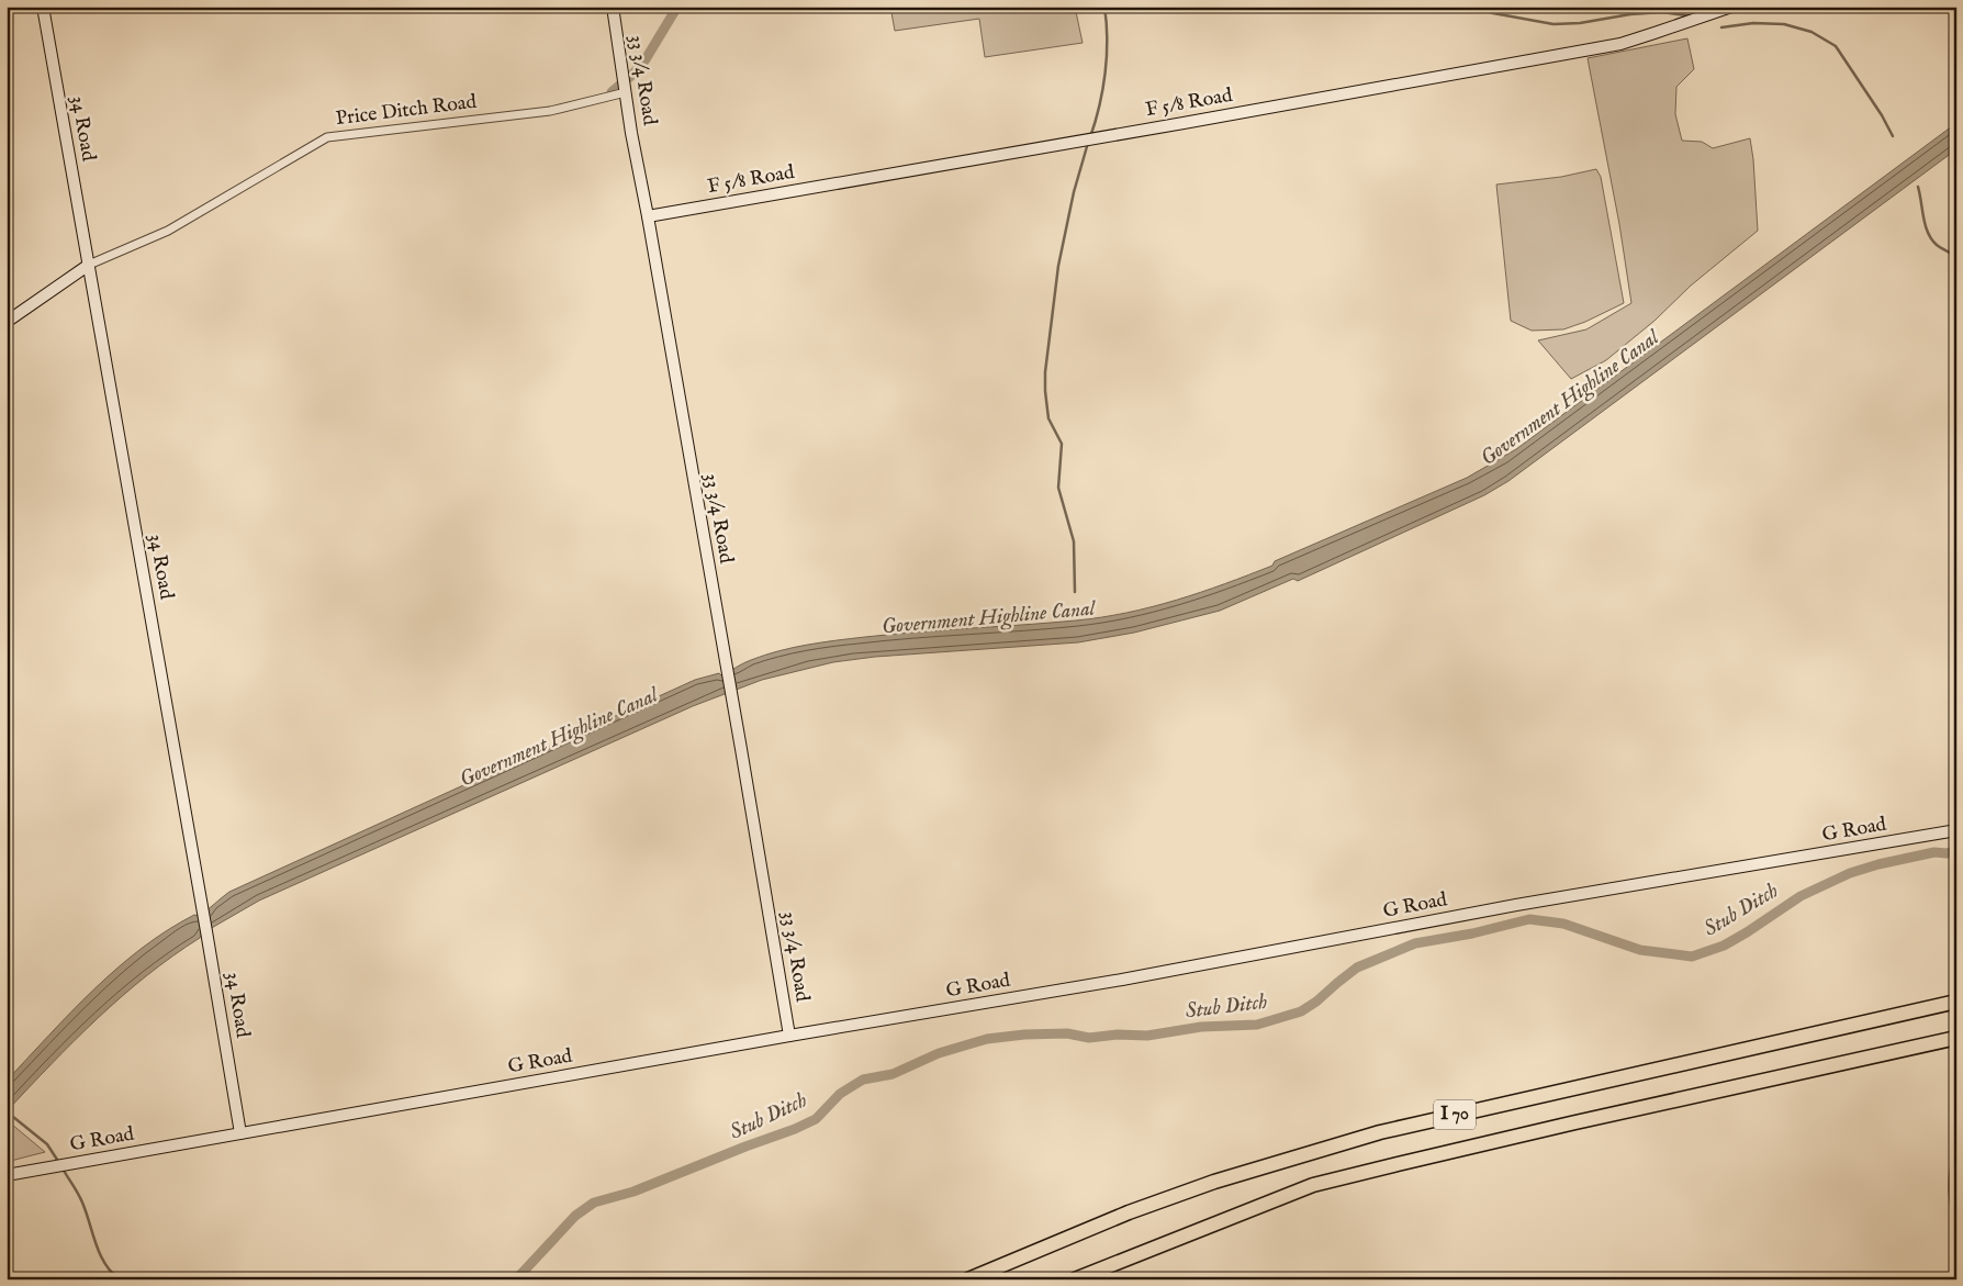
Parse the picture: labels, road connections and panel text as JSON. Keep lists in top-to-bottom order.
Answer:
{
  "streets": {
    "highway": ["I 70"],
    "street": [
      "33 3/4 Road",
      "F 5/8 Road",
      "Price Ditch Road",
      "34 Road",
      "G Road"
    ]
  },
  "crossings": [
    ["33 3/4 Road", "F 5/8 Road"],
    ["33 3/4 Road", "Price Ditch Road"],
    ["33 3/4 Road", "G Road"],
    ["Price Ditch Road", "34 Road"],
    ["34 Road", "G Road"]
  ],
  "water": ["Government Highline Canal", "Stub Ditch"]
}
